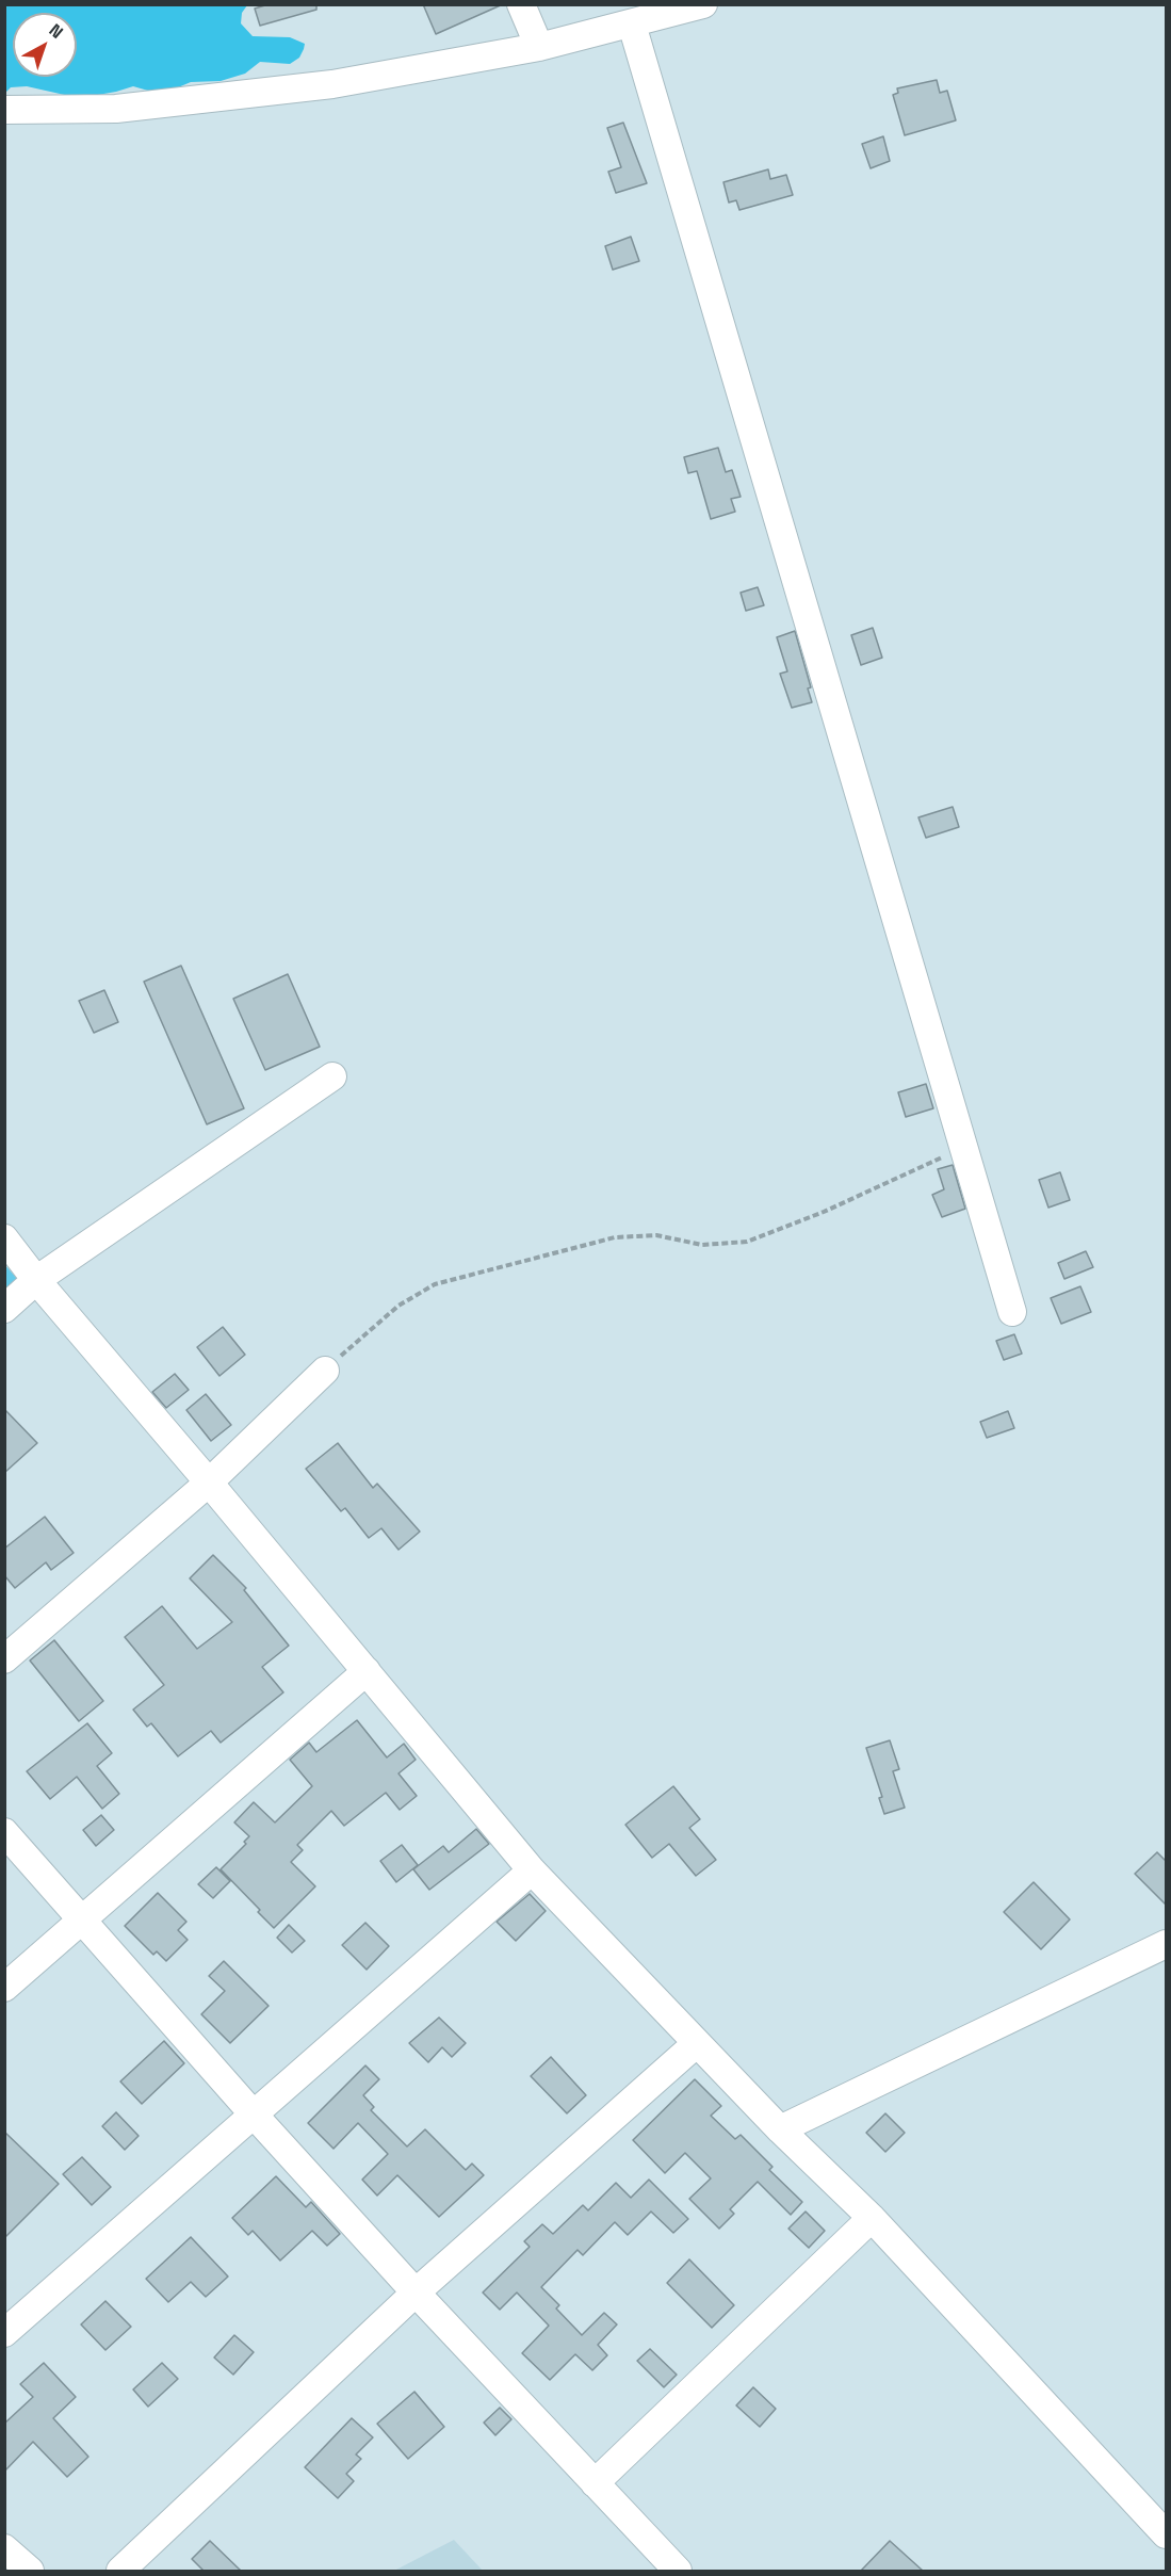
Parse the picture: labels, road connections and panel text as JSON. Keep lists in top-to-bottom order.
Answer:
{
  "north": "top right"
}
